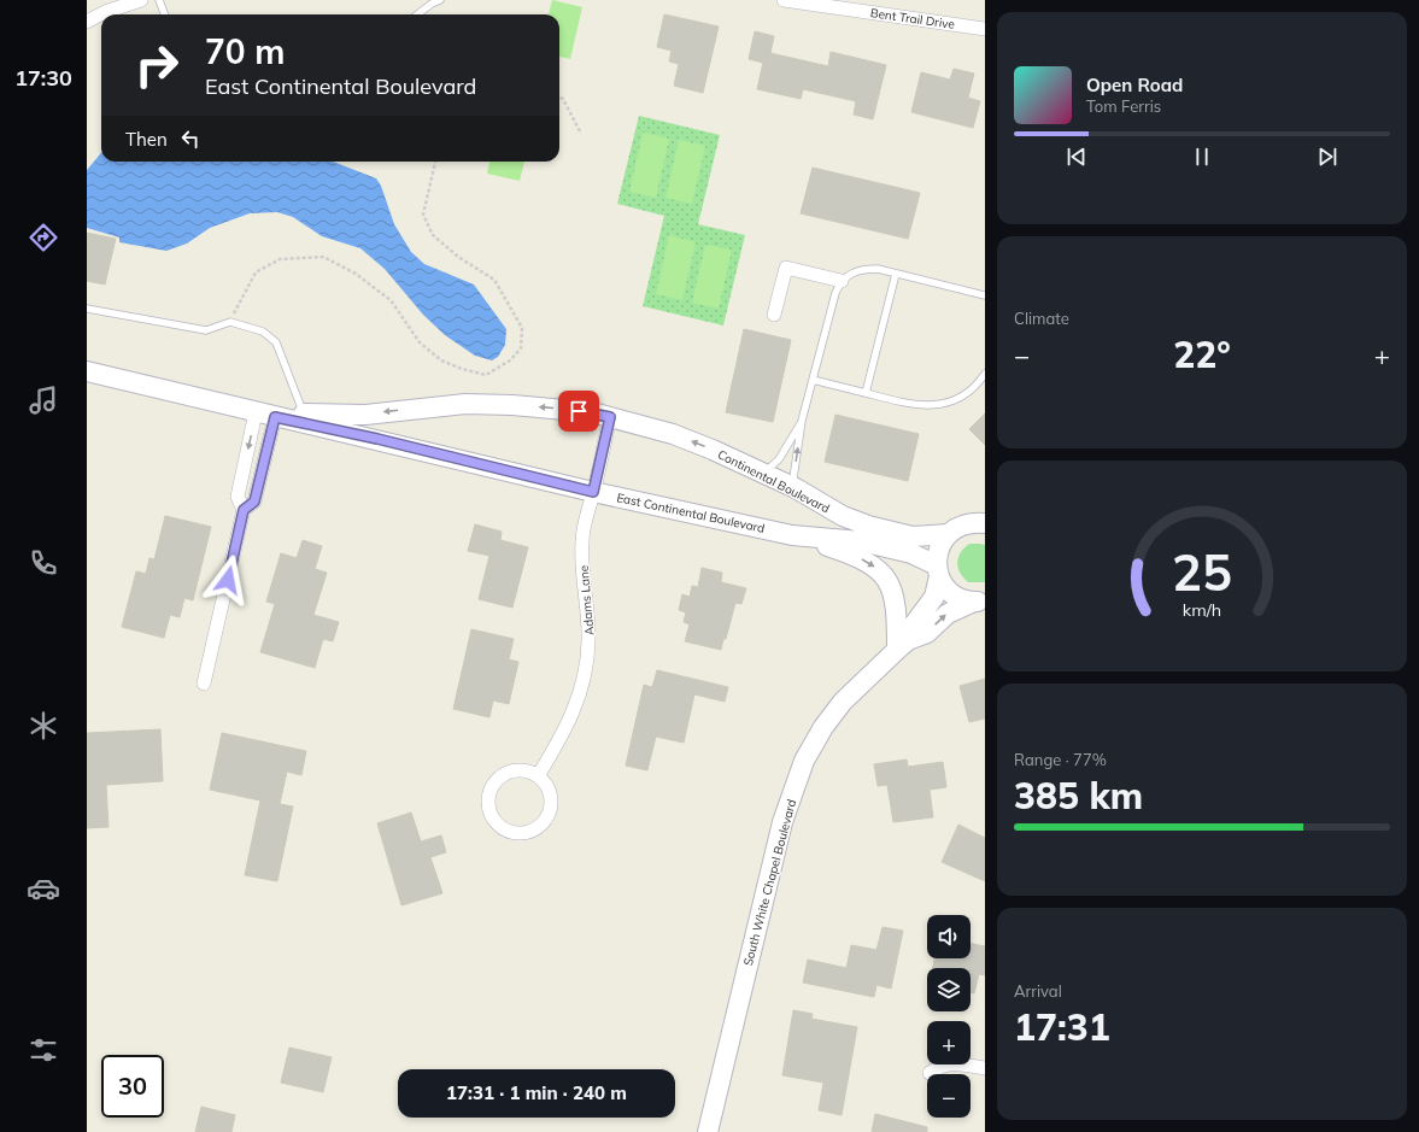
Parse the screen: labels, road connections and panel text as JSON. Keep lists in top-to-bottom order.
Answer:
{
  "streets": {
    "main road": ["Continental Boulevard", "East Continental Boulevard", "South White Chapel Boulevard"],
    "street": ["Bent Trail Drive", "Adams Lane"]
  },
  "crossings": [
    ["Continental Boulevard", "East Continental Boulevard"],
    ["Continental Boulevard", "Adams Lane"],
    ["Continental Boulevard", "South White Chapel Boulevard"],
    ["East Continental Boulevard", "Adams Lane"],
    ["East Continental Boulevard", "South White Chapel Boulevard"]
  ],
  "one_way": ["Continental Boulevard"],
  "page": {
    "tabs": "17:30",
    "turn": ["70 m", "East Continental Boulevard"],
    "song": ["Open Road", "Tom Ferris"],
    "then": "Then",
    "tile": [
      "Climate",
      ["Range · 77%", "385 km"],
      ["Arrival", "17:31"]
    ],
    "heat": ["−", "22°", "+"],
    "map_buttons": ["+", "−"],
    "limit": "30",
    "trip": "17:31 · 1 min · 240 m",
    "gauge": ["25", "km/h"]
  }
}
